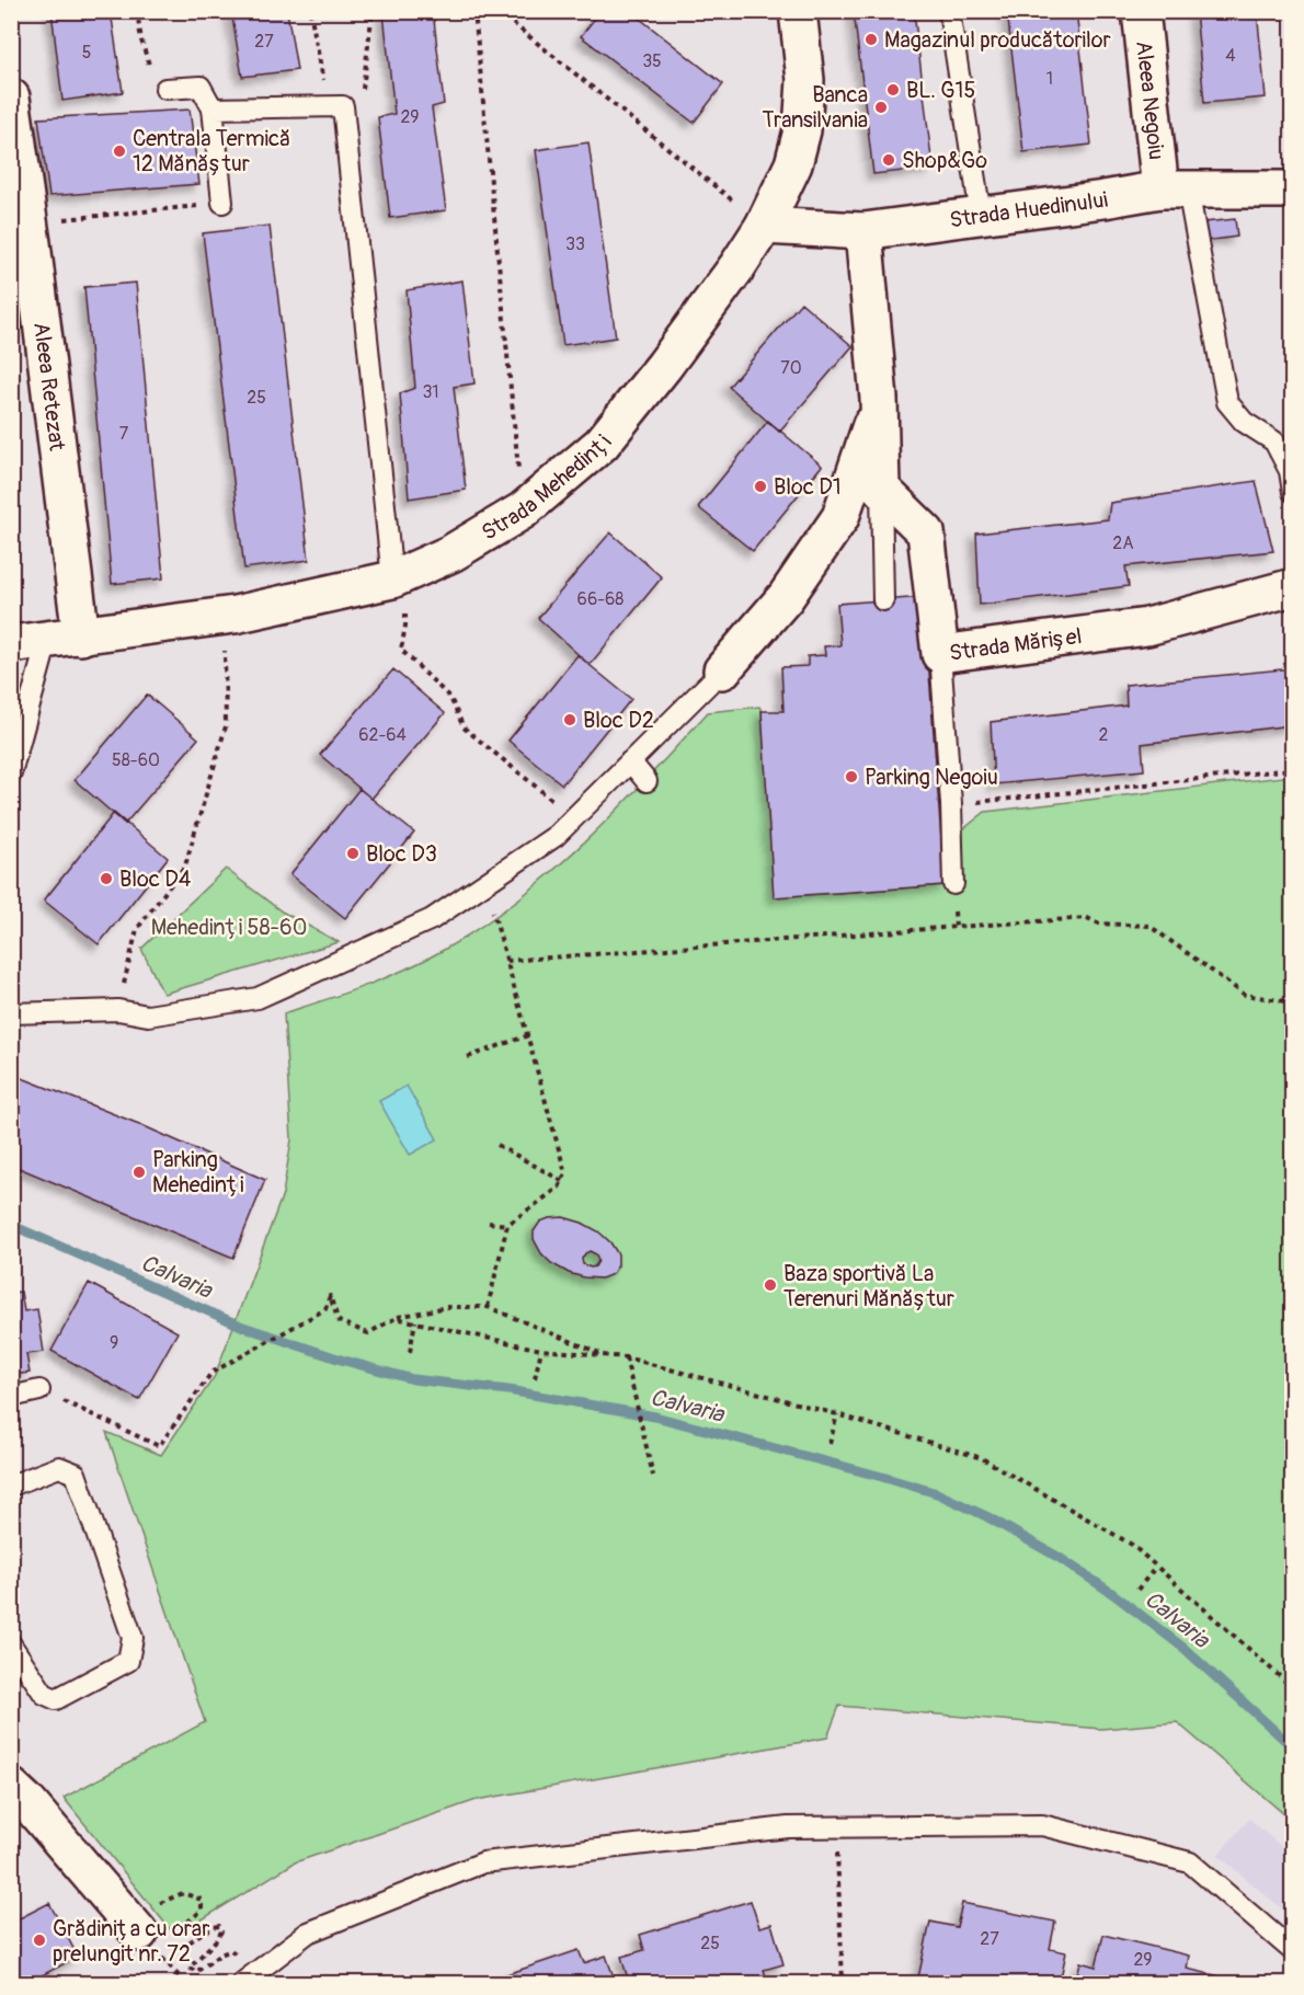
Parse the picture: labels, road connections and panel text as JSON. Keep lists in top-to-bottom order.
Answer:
{
  "streets": {
    "street": [
      "Aleea Negoiu",
      "Strada Huedinului",
      "Aleea Retezat",
      "Strada Mehedinți",
      "Strada Mărișel"
    ]
  },
  "crossings": [
    ["Aleea Negoiu", "Strada Huedinului"],
    ["Strada Huedinului", "Strada Mehedinți"],
    ["Aleea Retezat", "Strada Mehedinți"]
  ],
  "water": ["Calvaria"],
  "parks": ["Mehedinți 58-60"],
  "places": [
    "Magazinul producătorilor",
    "BL. G15",
    "Banca Transilvania",
    "Centrala Termică 12 Mănăștur",
    "Shop&Go",
    "Bloc D1",
    "Bloc D2",
    "Parking Negoiu",
    "Bloc D3",
    "Bloc D4",
    "Parking Mehedinți",
    "Baza sportivă La Terenuri Mănăștur",
    "Grădinița cu orar prelungit nr. 72"
  ],
  "house_numbers": [
    "27",
    "5",
    "4",
    "35",
    "1",
    "29",
    "33",
    "70",
    "31",
    "25",
    "7",
    "2A",
    "66-68",
    "62-64",
    "2",
    "58-60",
    "9",
    "27",
    "25",
    "29"
  ]
}
